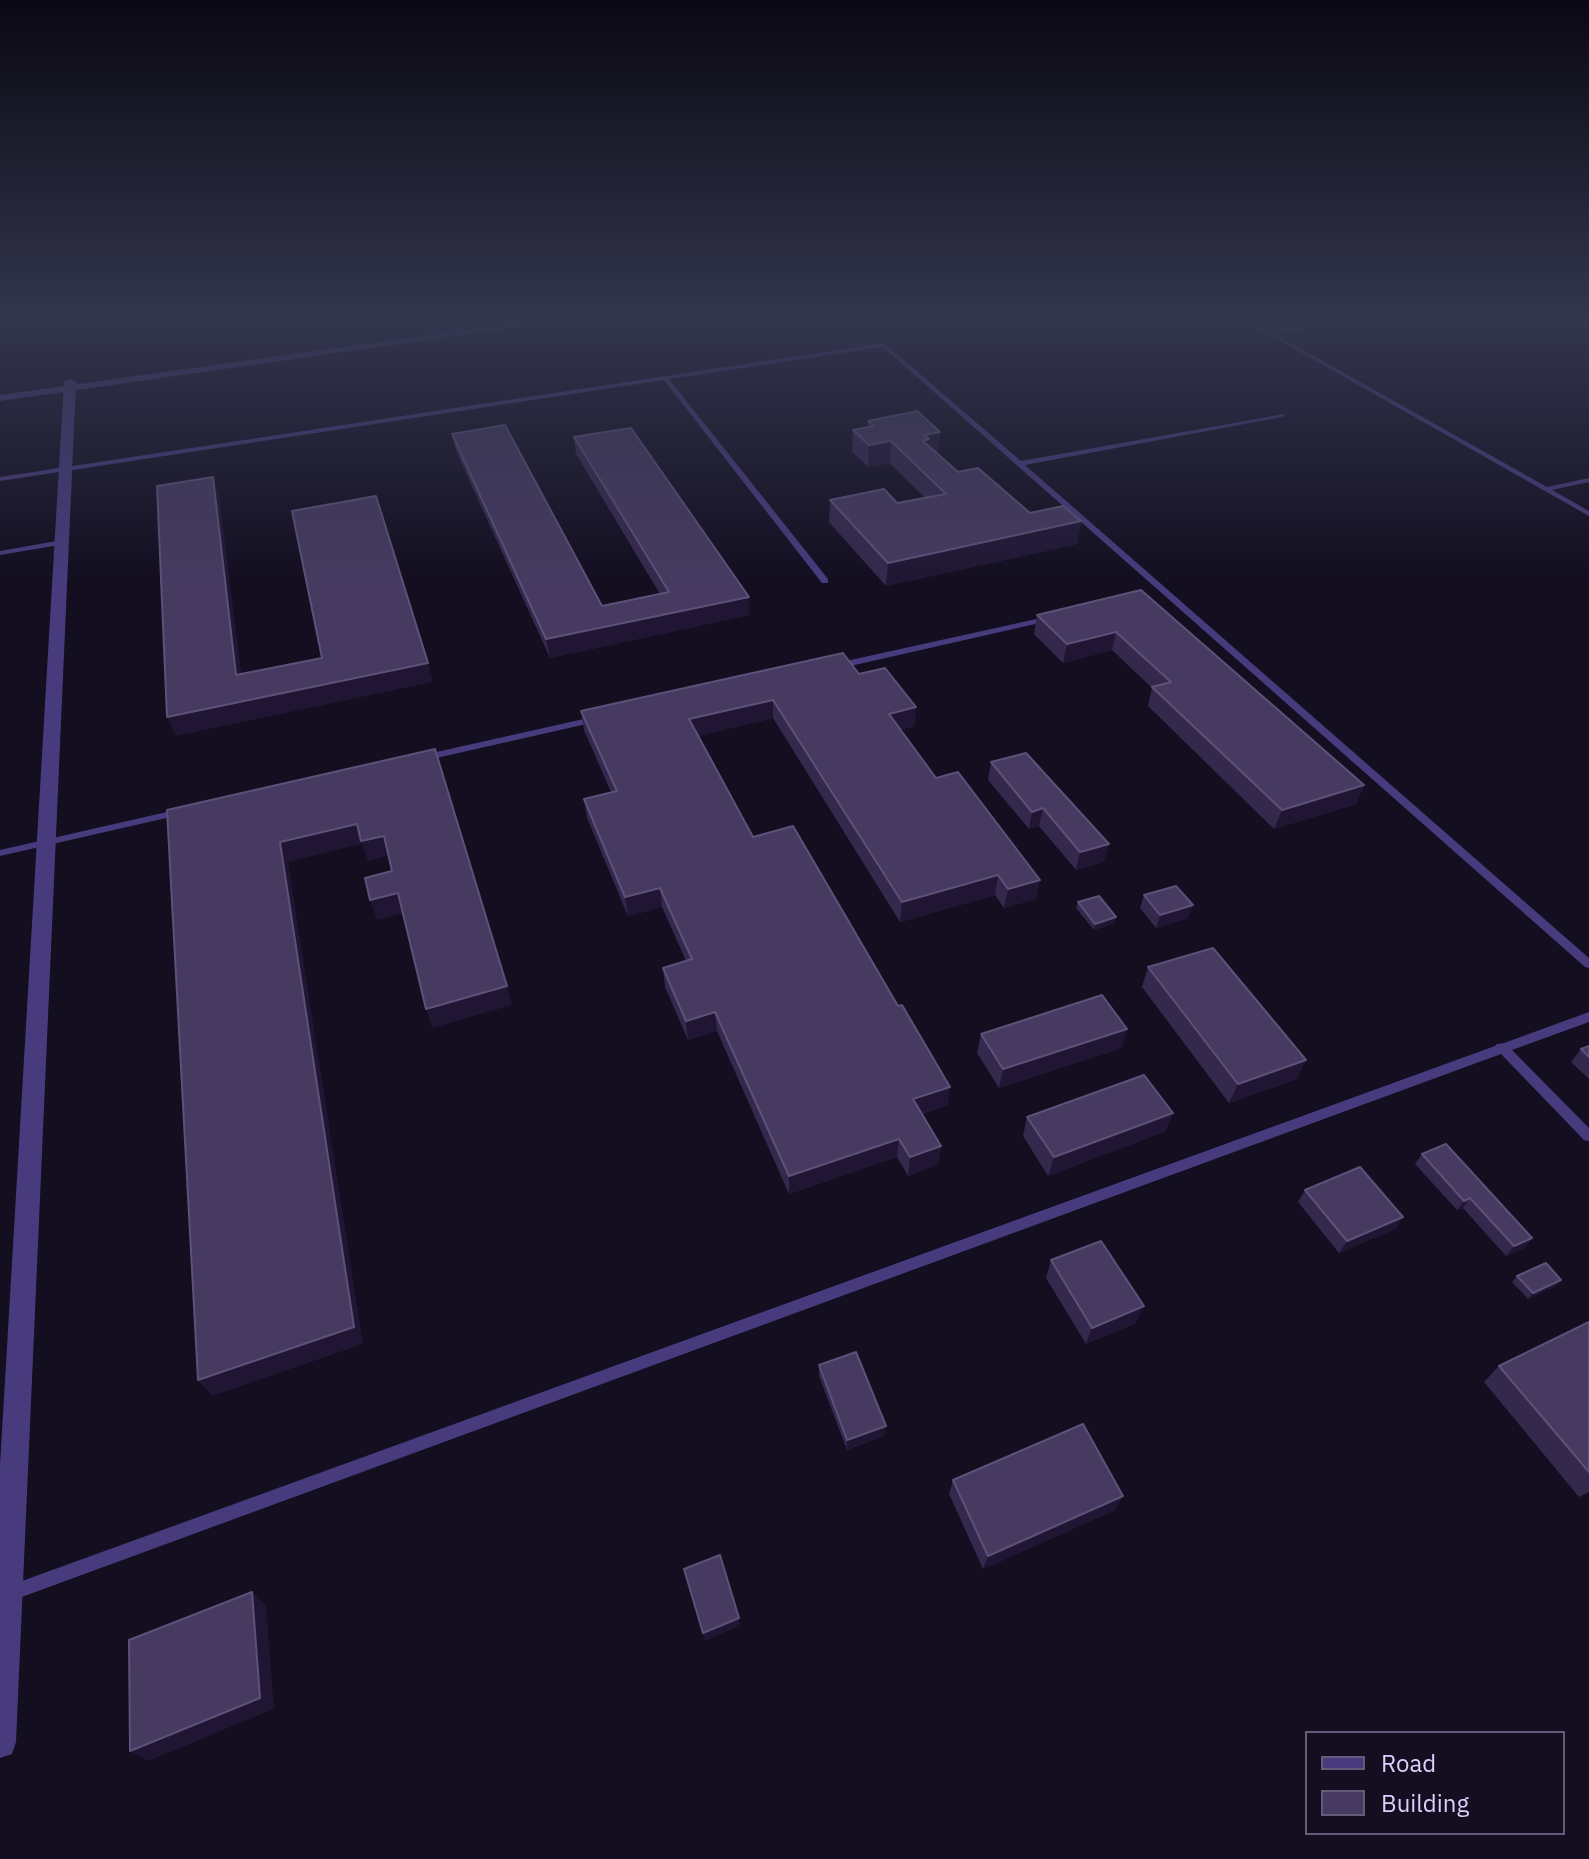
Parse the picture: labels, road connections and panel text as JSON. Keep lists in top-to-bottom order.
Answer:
{
  "legend": ["Road", "Building"]
}
